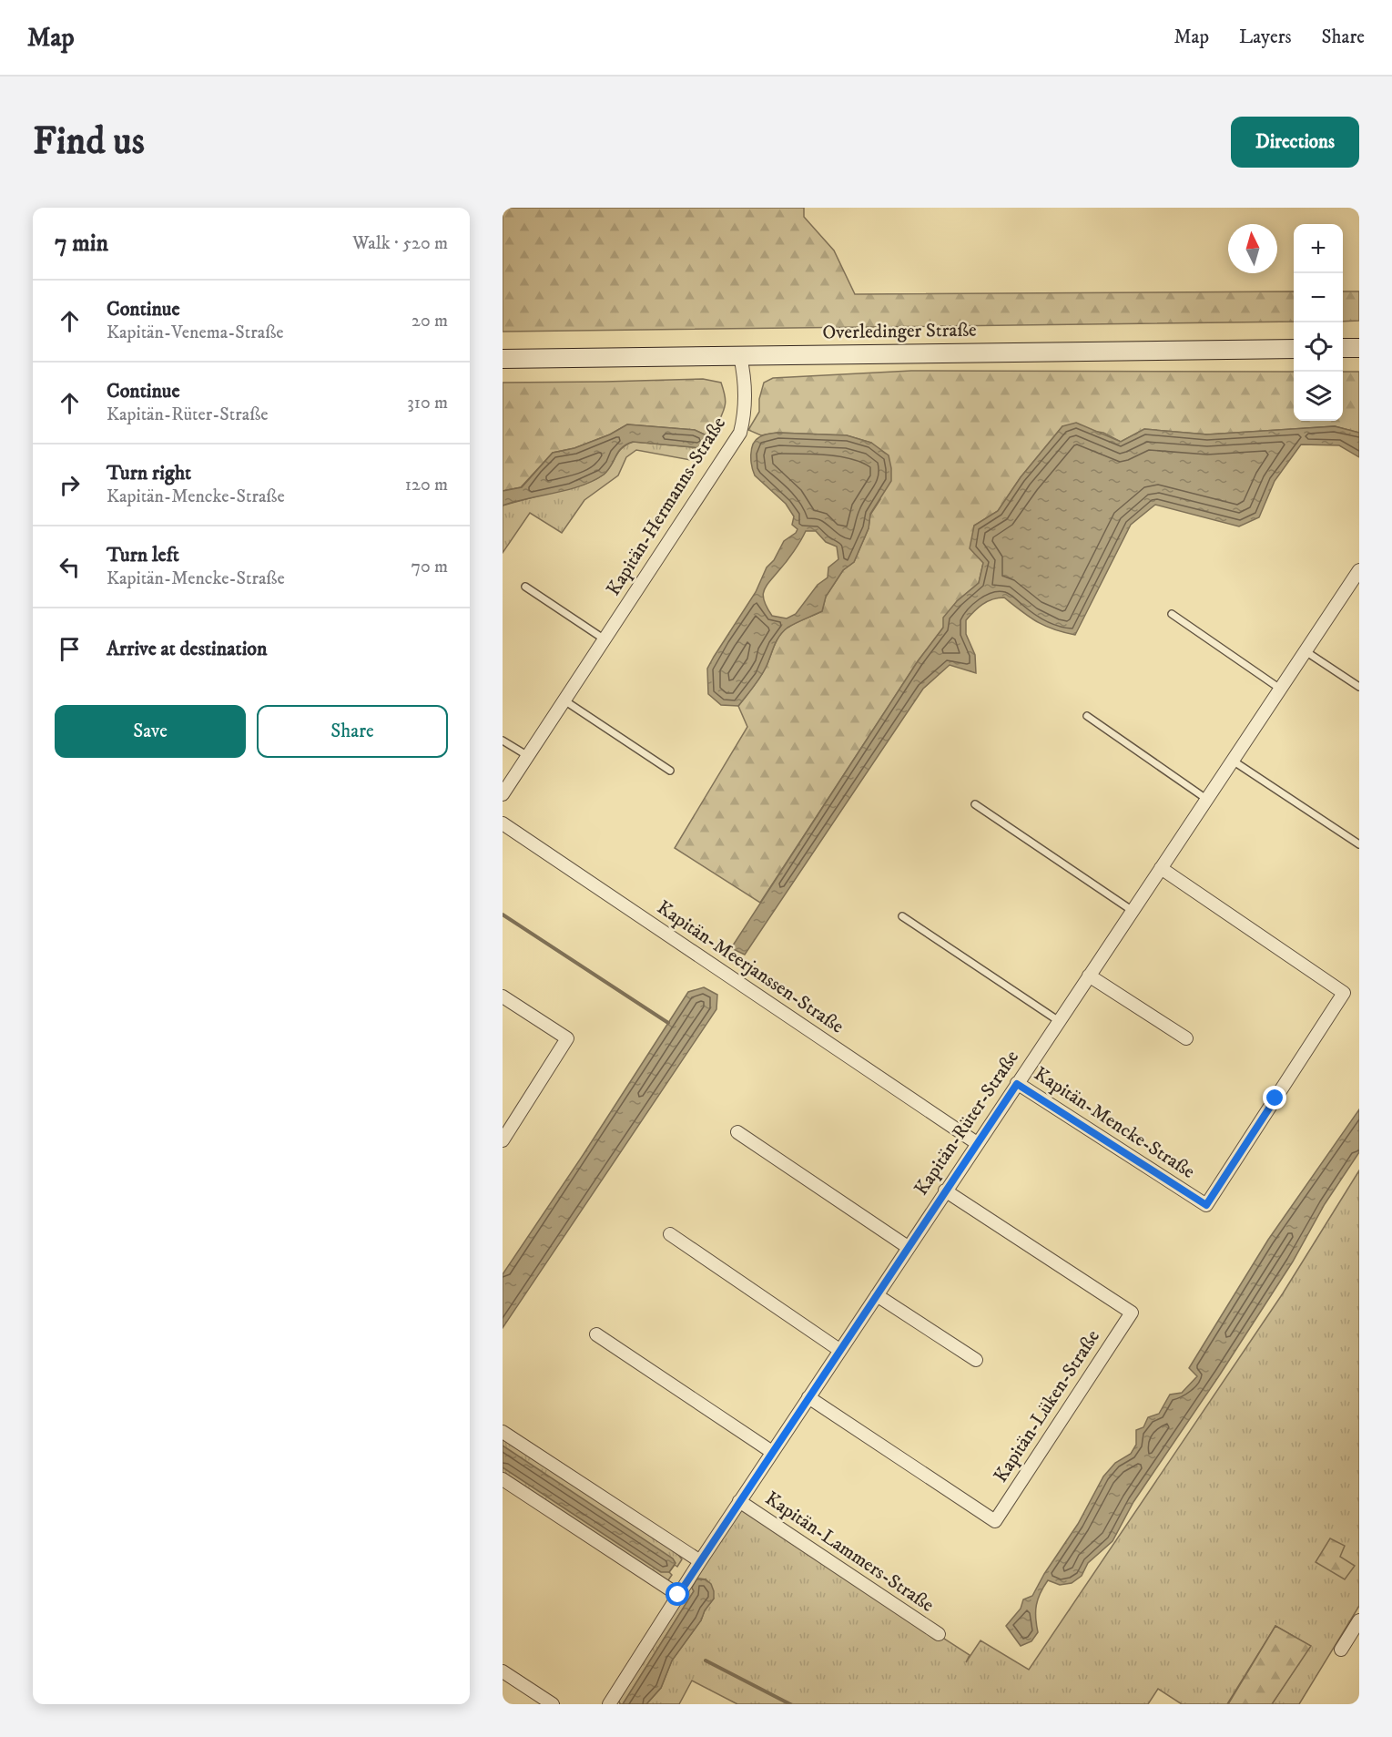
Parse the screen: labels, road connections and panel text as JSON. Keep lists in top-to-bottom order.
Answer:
{
  "streets": {
    "street": [
      "Overledinger Straße",
      "Kapitän-Hermanns-Straße",
      "Kapitän-Meerjanssen-Straße",
      "Kapitän-Rüter-Straße",
      "Kapitän-Mencke-Straße",
      "Kapitän-Lüken-Straße",
      "Kapitän-Lammers-Straße"
    ]
  },
  "crossings": [
    ["Overledinger Straße", "Kapitän-Hermanns-Straße"],
    ["Kapitän-Meerjanssen-Straße", "Kapitän-Rüter-Straße"],
    ["Kapitän-Rüter-Straße", "Kapitän-Mencke-Straße"],
    ["Kapitän-Rüter-Straße", "Kapitän-Lüken-Straße"],
    ["Kapitän-Rüter-Straße", "Kapitän-Lammers-Straße"]
  ],
  "north": "top",
  "page": {
    "header": "Map",
    "nav": ["Map", "Layers", "Share"],
    "buttons": [
      "Directions",
      ["Save", "Share"]
    ],
    "title": "Find us",
    "heading": ["7 min", "Walk · 520 m"],
    "map_buttons": ["+", "−"],
    "list": [
      ["Continue", "Kapitän-Venema-Straße", "20 m"],
      ["Continue", "Kapitän-Rüter-Straße", "310 m"],
      ["Turn right", "Kapitän-Mencke-Straße", "120 m"],
      ["Turn left", "Kapitän-Mencke-Straße", "70 m"],
      "Arrive at destination"
    ]
  }
}
